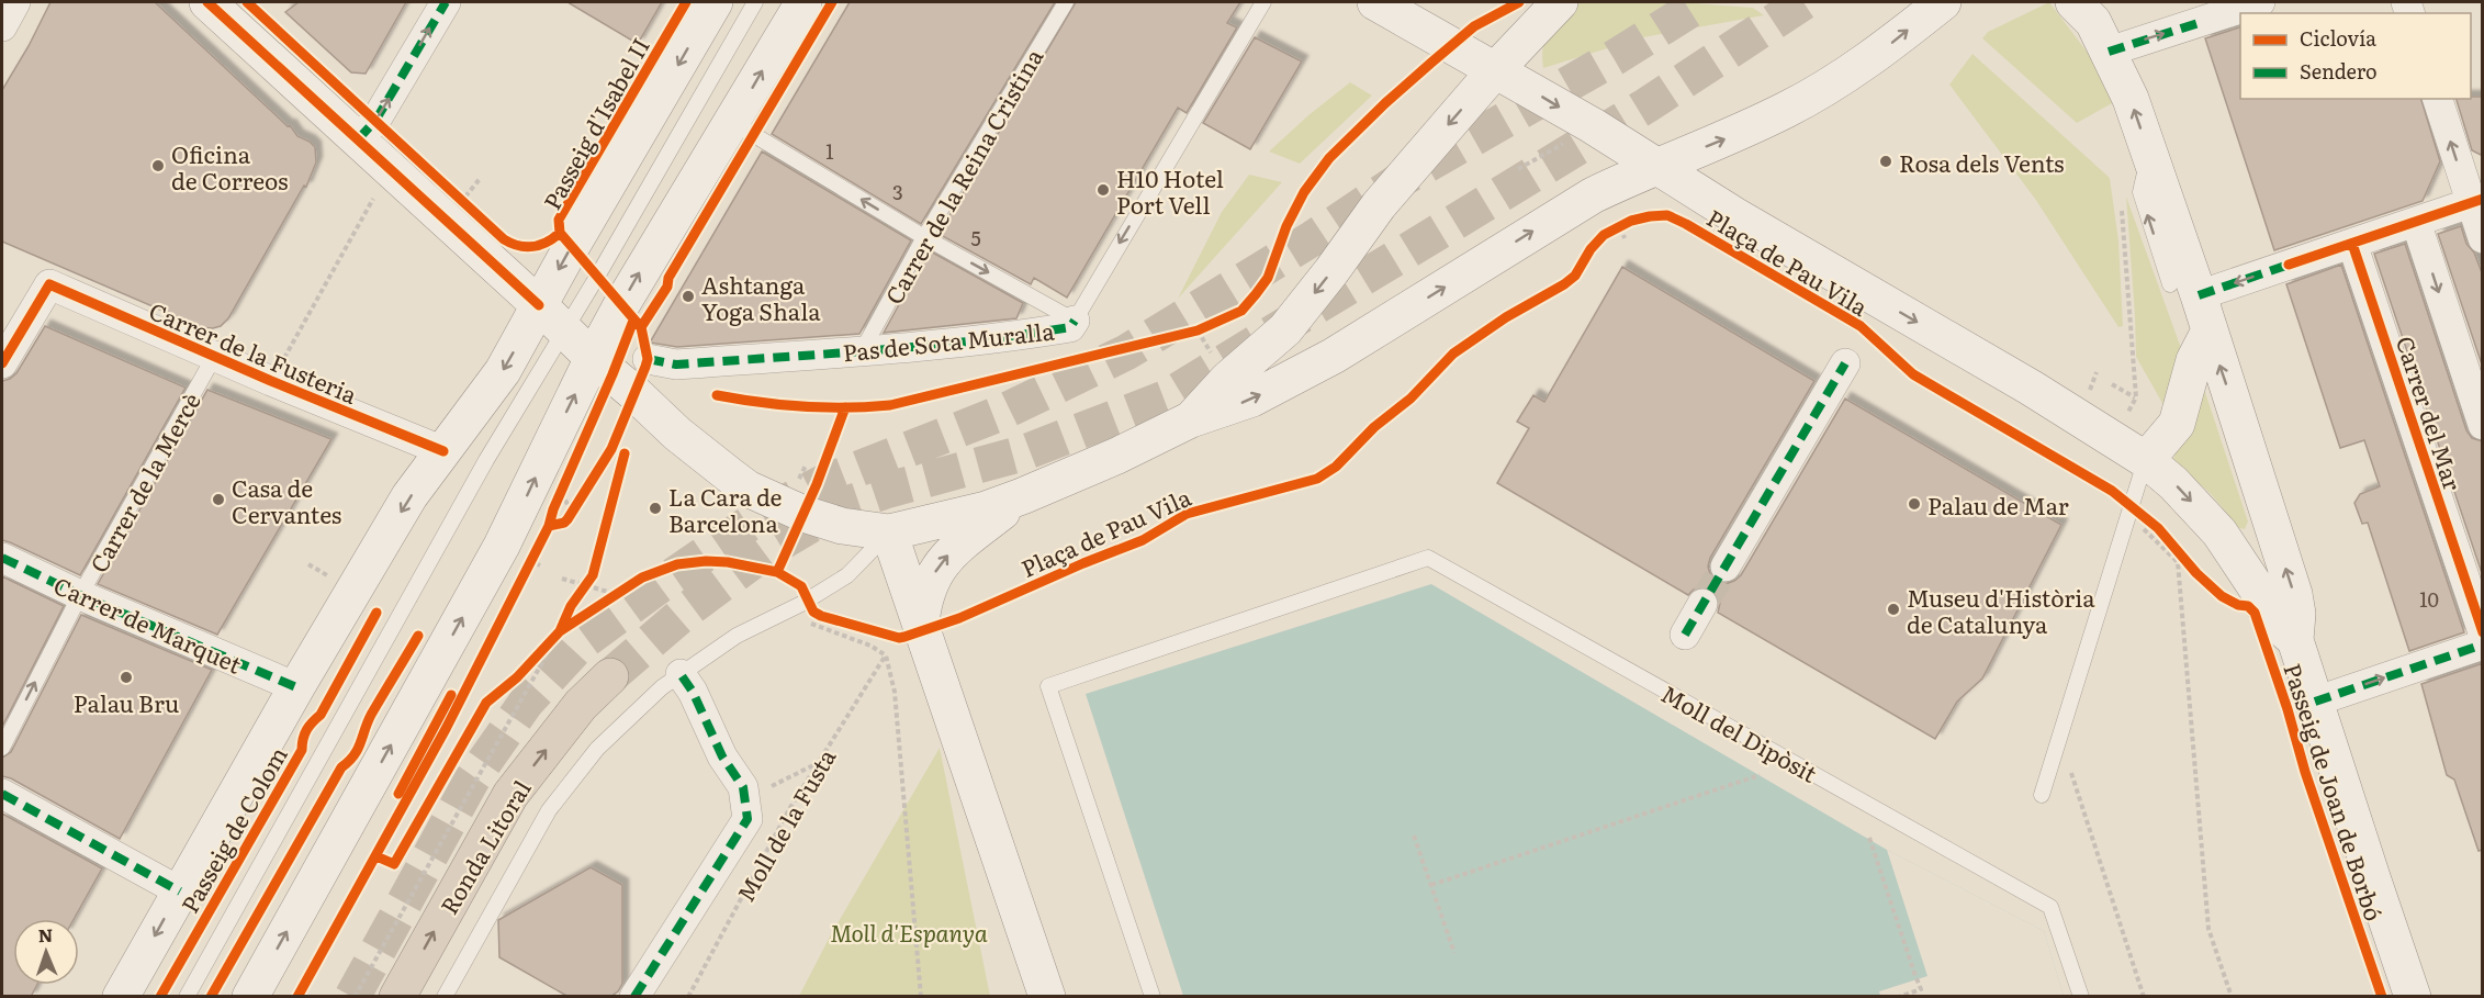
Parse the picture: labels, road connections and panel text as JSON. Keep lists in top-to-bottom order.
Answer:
{
  "streets": {
    "highway": ["Ronda Litoral"],
    "main road": [
      "Passeig d'Isabel II",
      "Plaça de Pau Vila",
      "Passeig de Joan de Borbó",
      "Passeig de Colom"
    ],
    "street": [
      "Pas de Sota Muralla",
      "Carrer de la Fusteria",
      "Carrer del Mar",
      "Carrer de Marquet"
    ],
    "lane": ["Carrer de la Reina Cristina", "Carrer de la Mercè", "Moll del Dipòsit"],
    "path": ["Moll de la Fusta"]
  },
  "crossings": [
    ["Passeig d'Isabel II", "Passeig de Colom"],
    ["Carrer de la Reina Cristina", "Pas de Sota Muralla"],
    ["Plaça de Pau Vila", "Passeig de Joan de Borbó"],
    ["Carrer de la Fusteria", "Carrer de la Mercè"],
    ["Carrer de la Fusteria", "Passeig de Colom"],
    ["Carrer de la Mercè", "Carrer de Marquet"],
    ["Carrer de Marquet", "Passeig de Colom"]
  ],
  "one_way": [
    "Plaça de Pau Vila",
    "Pas de Sota Muralla",
    "Carrer de la Mercè",
    "Ronda Litoral"
  ],
  "parks": ["Moll d'Espanya"],
  "places": [
    "Rosa dels Vents",
    "Oficina de Correos",
    "H10 Hotel Port Vell",
    "Ashtanga Yoga Shala",
    "Casa de Cervantes",
    "Palau de Mar",
    "La Cara de Barcelona",
    "Museu d'Història de Catalunya",
    "Palau Bru"
  ],
  "house_numbers": [
    "1",
    "3",
    "5",
    "10"
  ],
  "legend": ["Ciclovía", "Sendero"],
  "north": "top"
}
